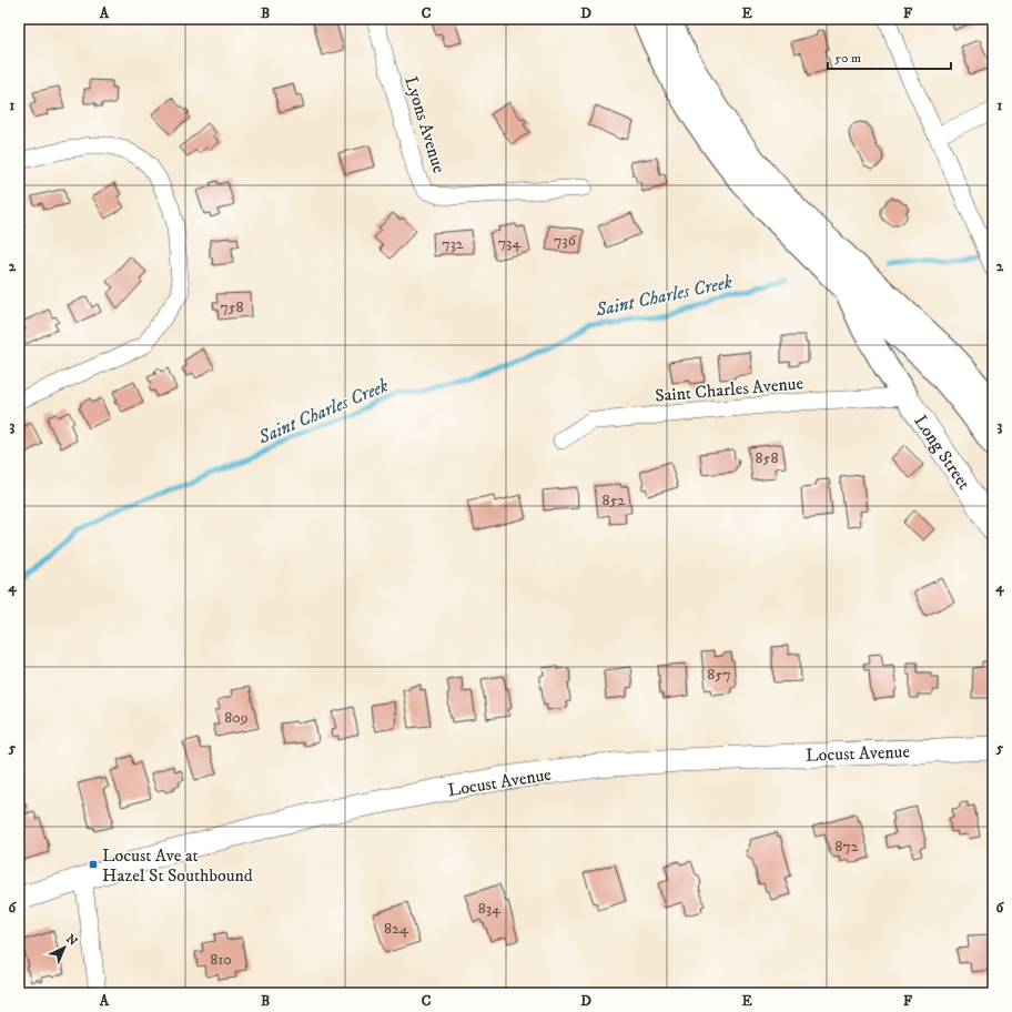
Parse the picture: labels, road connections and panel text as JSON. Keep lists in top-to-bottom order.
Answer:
{
  "streets": {
    "street": [
      "Lyons Avenue",
      "Saint Charles Avenue",
      "Long Street",
      "Locust Avenue"
    ]
  },
  "crossings": [
    ["Saint Charles Avenue", "Long Street"]
  ],
  "water": ["Saint Charles Creek"],
  "places": {
    "transit": ["Locust Ave at Hazel St Southbound"]
  },
  "house_numbers": [
    "736",
    "734",
    "732",
    "758",
    "858",
    "852",
    "857",
    "809",
    "872",
    "834",
    "824",
    "810"
  ],
  "scale_bar": "50 m",
  "north": "top right",
  "grid": {
    "columns": [
      "A",
      "B",
      "C",
      "D",
      "E",
      "F"
    ],
    "rows": [
      "1",
      "2",
      "3",
      "4",
      "5",
      "6"
    ]
  }
}
